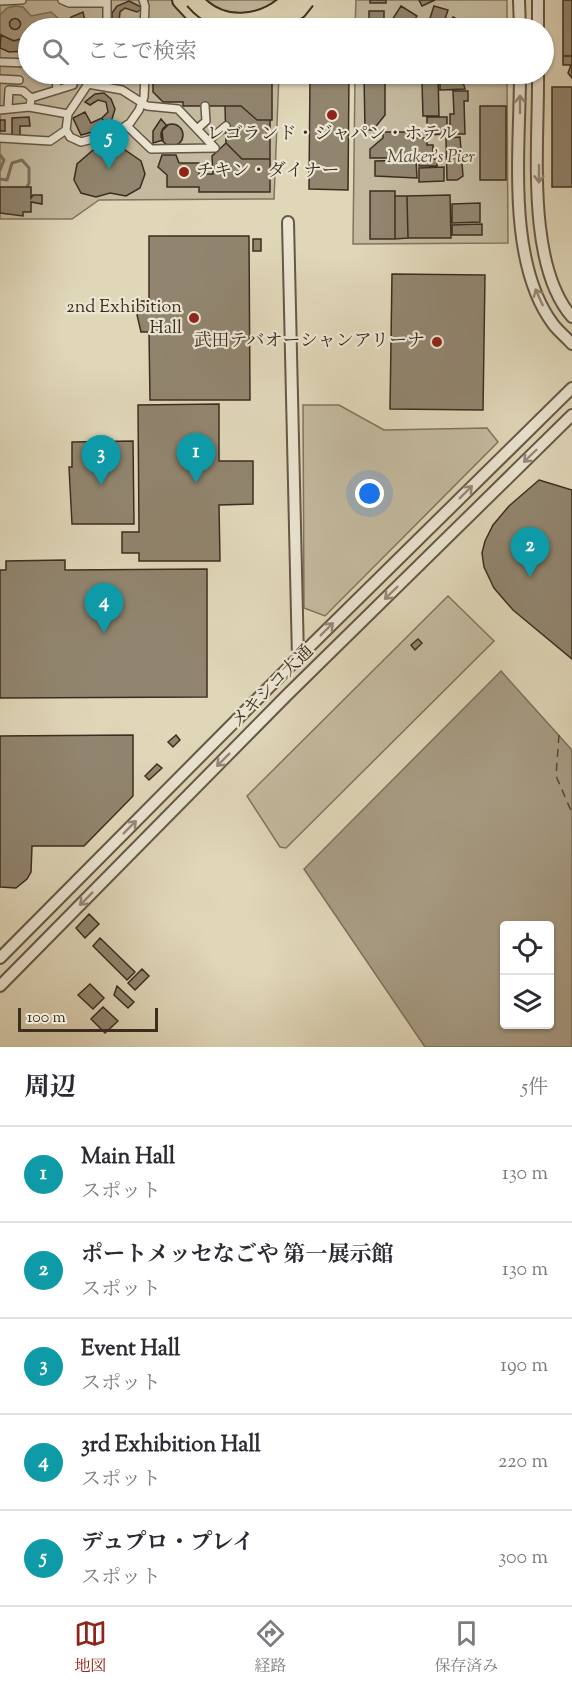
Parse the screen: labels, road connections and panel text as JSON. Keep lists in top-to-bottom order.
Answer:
{
  "streets": {
    "street": ["メキシコ大通"]
  },
  "parks": ["Maker’s Pier"],
  "places": [
    "レゴランド・ジャパン・ホテル",
    "チキン・ダイナー",
    "2nd Exhibition Hall",
    "武田テバオーシャンアリーナ"
  ],
  "scale_bar": "100 m",
  "page": {
    "search": "ここで検索",
    "pins": [
      "5",
      "1",
      "3",
      "2",
      "4"
    ],
    "scale": "100 m",
    "heading": ["周辺", "5件"],
    "list": [
      {
        "mark": "1",
        "name": "Main Hall",
        "note": "スポット",
        "value": "130 m"
      },
      {
        "mark": "2",
        "name": "ポートメッセなごや 第一展示館",
        "note": "スポット",
        "value": "130 m"
      },
      {
        "mark": "3",
        "name": "Event Hall",
        "note": "スポット",
        "value": "190 m"
      },
      {
        "mark": "4",
        "name": "3rd Exhibition Hall",
        "note": "スポット",
        "value": "220 m"
      },
      {
        "mark": "5",
        "name": "デュプロ・プレイ",
        "note": "スポット",
        "value": "300 m"
      }
    ],
    "nav": ["地図", "経路", "保存済み"]
  }
}
